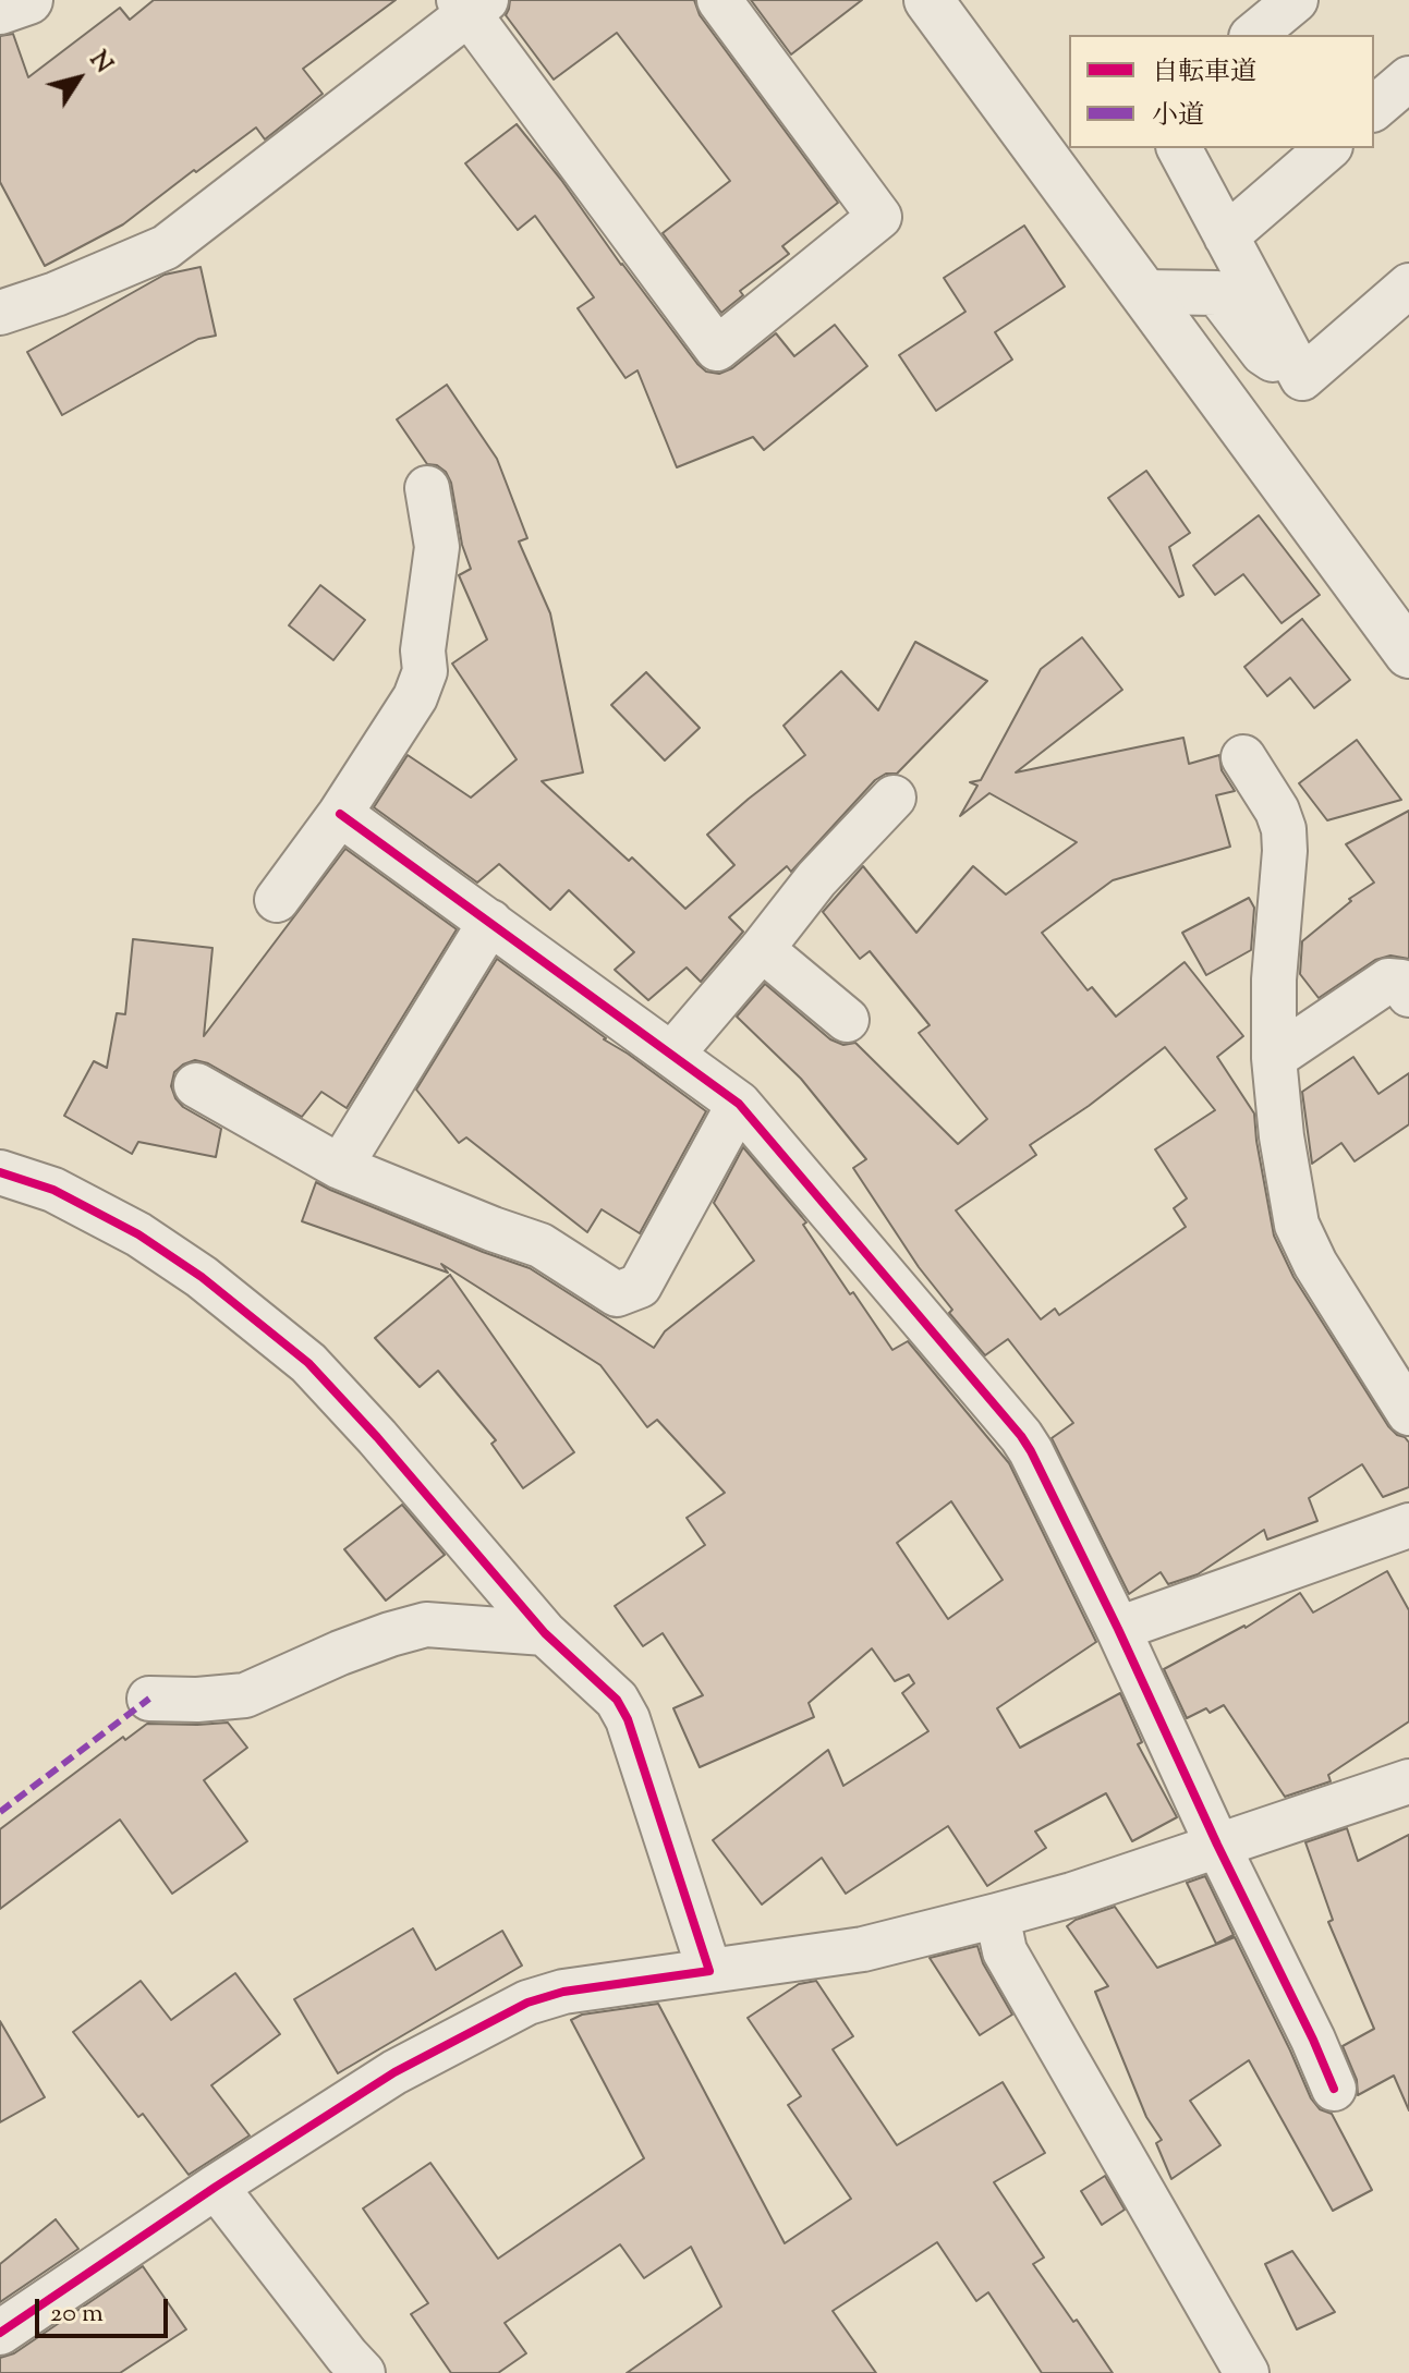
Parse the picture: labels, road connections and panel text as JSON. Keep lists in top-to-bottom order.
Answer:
{
  "legend": ["自転車道", "小道"],
  "scale_bar": "20 m",
  "north": "top right"
}
